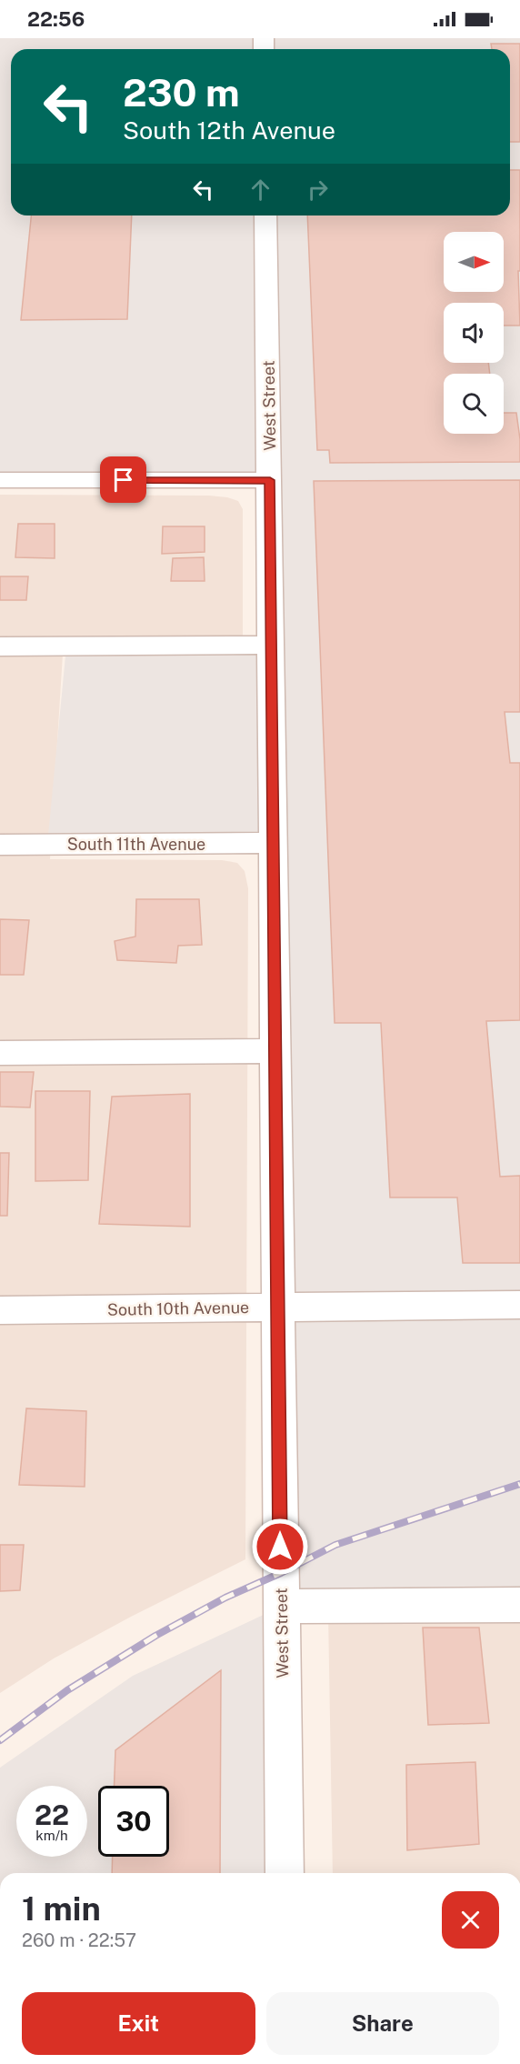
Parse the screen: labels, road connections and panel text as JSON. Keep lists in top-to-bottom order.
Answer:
{
  "streets": {
    "street": ["West Street", "South 11th Avenue", "South 10th Avenue"]
  },
  "crossings": [
    ["West Street", "South 11th Avenue"],
    ["West Street", "South 10th Avenue"]
  ],
  "north": "right",
  "page": {
    "status": "22:56",
    "turn": ["230 m", "South 12th Avenue"],
    "speed": "22 km/h",
    "limit": "30",
    "heading": ["1 min", "260 m · 22:57"],
    "buttons": ["Exit", "Share"]
  }
}
